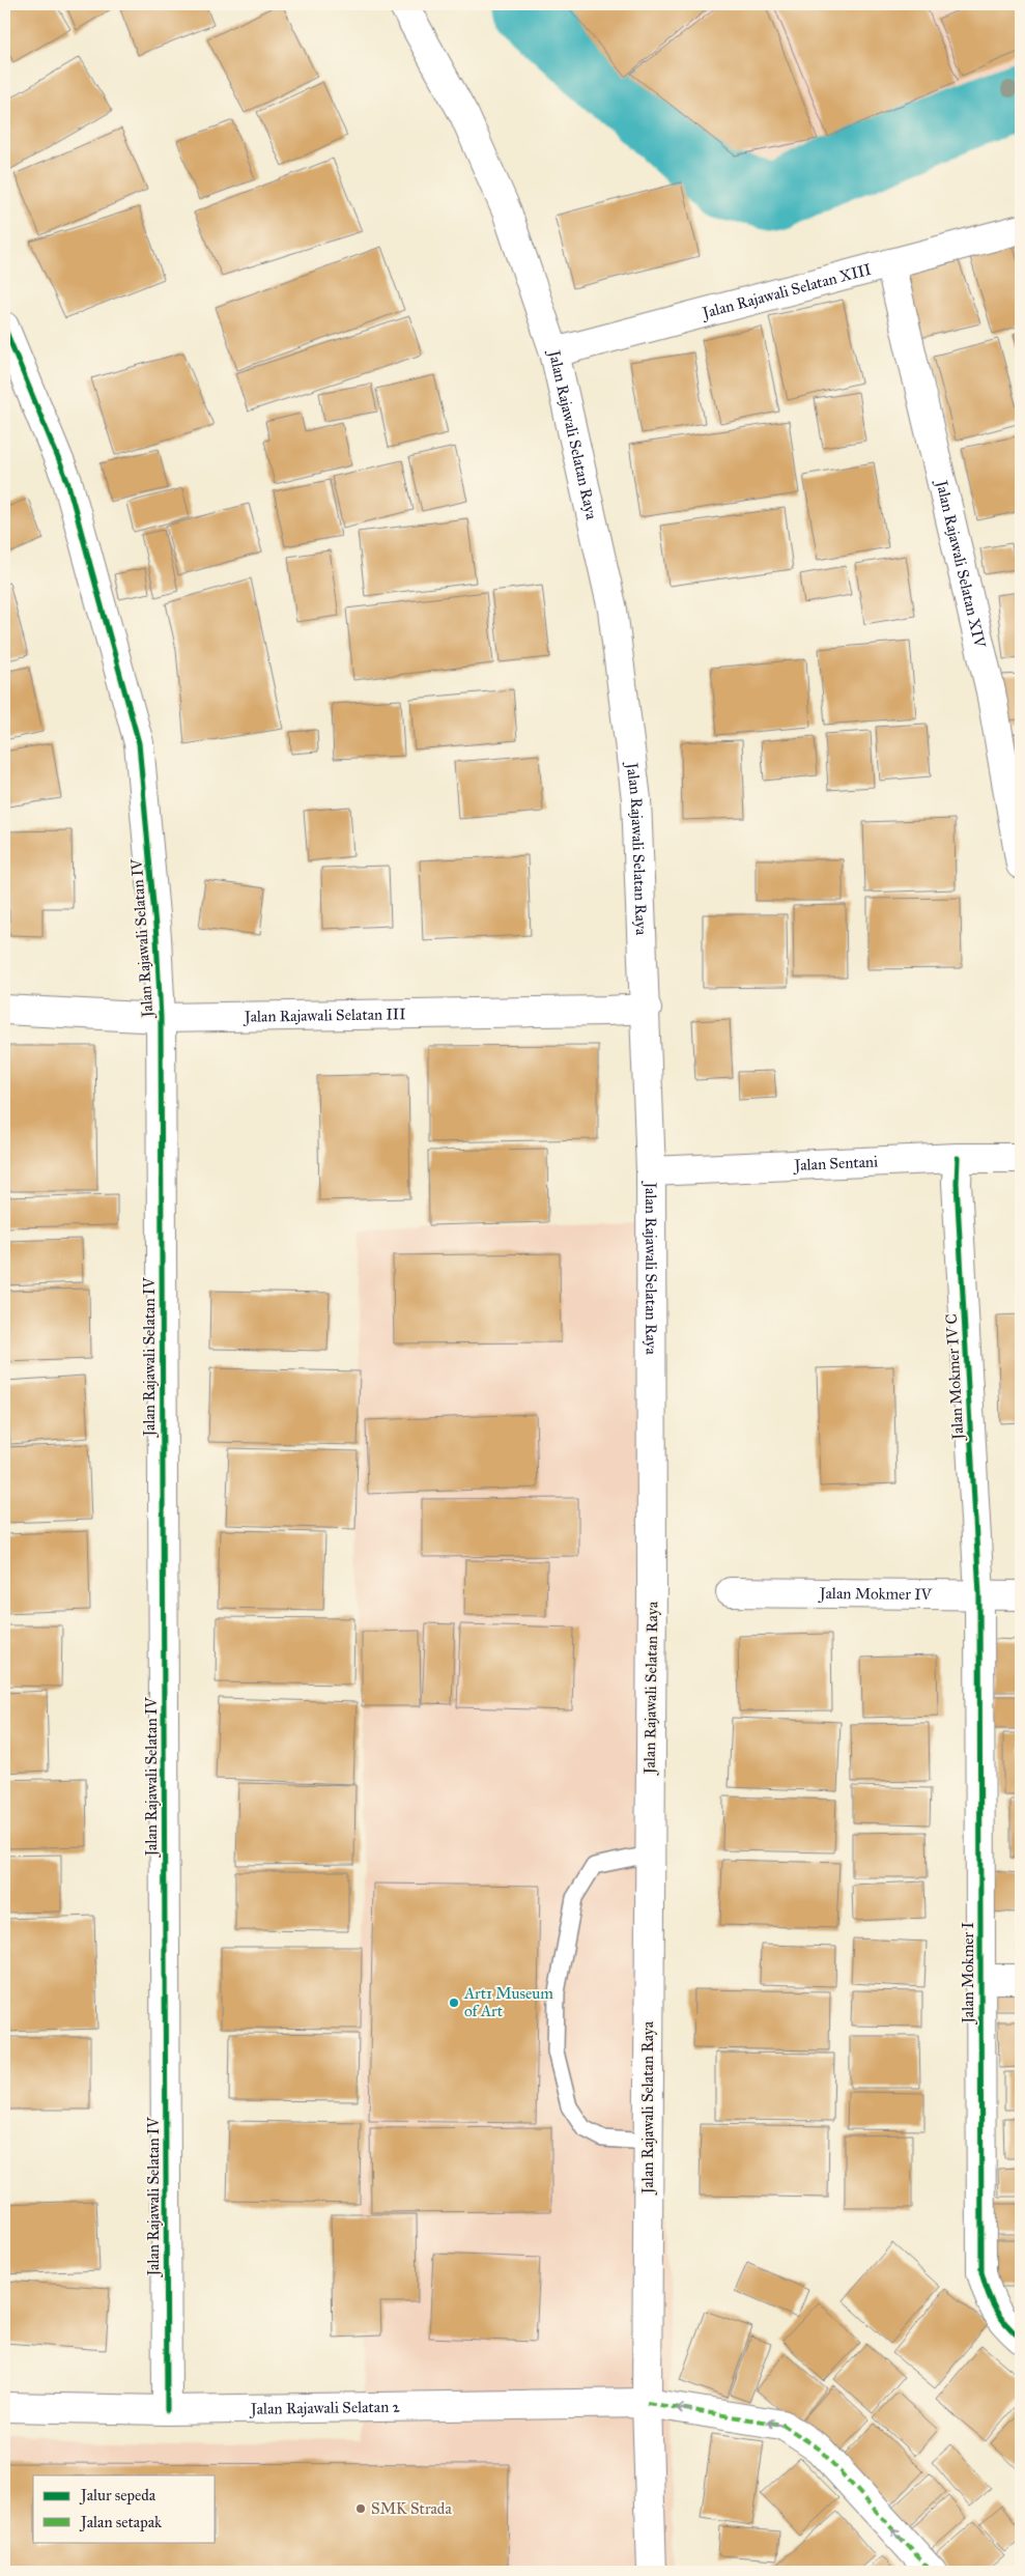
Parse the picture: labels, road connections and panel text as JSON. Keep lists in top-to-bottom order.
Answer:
{
  "streets": {
    "street": [
      "Jalan Rajawali Selatan XIII",
      "Jalan Rajawali Selatan Raya",
      "Jalan Rajawali Selatan XIV",
      "Jalan Rajawali Selatan IV",
      "Jalan Rajawali Selatan III",
      "Jalan Sentani",
      "Jalan Mokmer IV C",
      "Jalan Mokmer IV",
      "Jalan Mokmer I",
      "Jalan Rajawali Selatan 2"
    ]
  },
  "crossings": [
    ["Jalan Rajawali Selatan XIII", "Jalan Rajawali Selatan Raya"],
    ["Jalan Rajawali Selatan XIII", "Jalan Rajawali Selatan XIV"],
    ["Jalan Rajawali Selatan Raya", "Jalan Rajawali Selatan III"],
    ["Jalan Rajawali Selatan Raya", "Jalan Sentani"],
    ["Jalan Rajawali Selatan Raya", "Jalan Rajawali Selatan 2"],
    ["Jalan Rajawali Selatan IV", "Jalan Rajawali Selatan III"],
    ["Jalan Rajawali Selatan IV", "Jalan Rajawali Selatan 2"],
    ["Jalan Sentani", "Jalan Mokmer IV C"],
    ["Jalan Mokmer IV C", "Jalan Mokmer IV"],
    ["Jalan Mokmer IV C", "Jalan Mokmer I"],
    ["Jalan Mokmer IV", "Jalan Mokmer I"]
  ],
  "places": ["Art1 Museum of Art", "SMK Strada"],
  "legend": ["Jalur sepeda", "Jalan setapak"]
}
